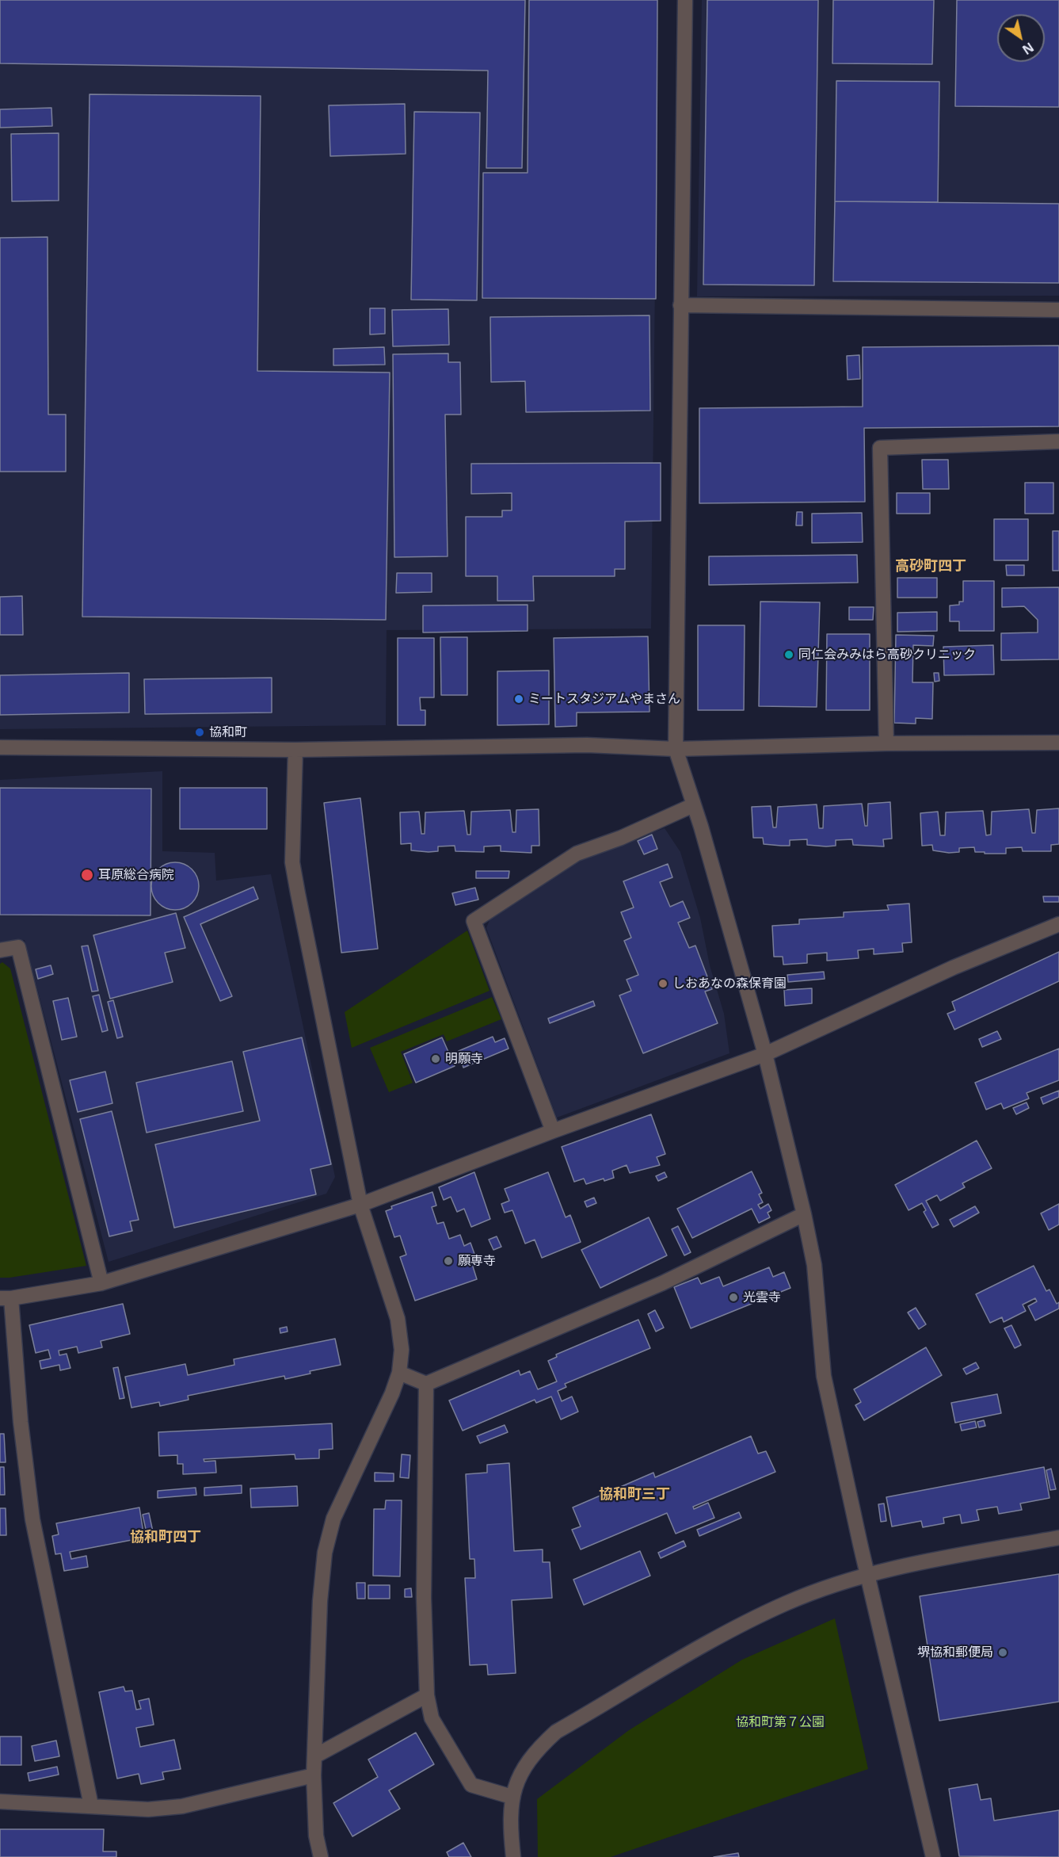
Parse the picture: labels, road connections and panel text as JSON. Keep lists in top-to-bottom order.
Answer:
{
  "districts": ["高砂町四丁", "協和町三丁", "協和町四丁"],
  "parks": ["協和町第７公園"],
  "places": [
    "同仁会みみはら高砂クリニック",
    "ミートスタジアムやまさん",
    "協和町",
    "耳原総合病院",
    "しおあなの森保育園",
    "明願寺",
    "願専寺",
    "光雲寺",
    "堺協和郵便局"
  ],
  "north": "bottom right"
}
